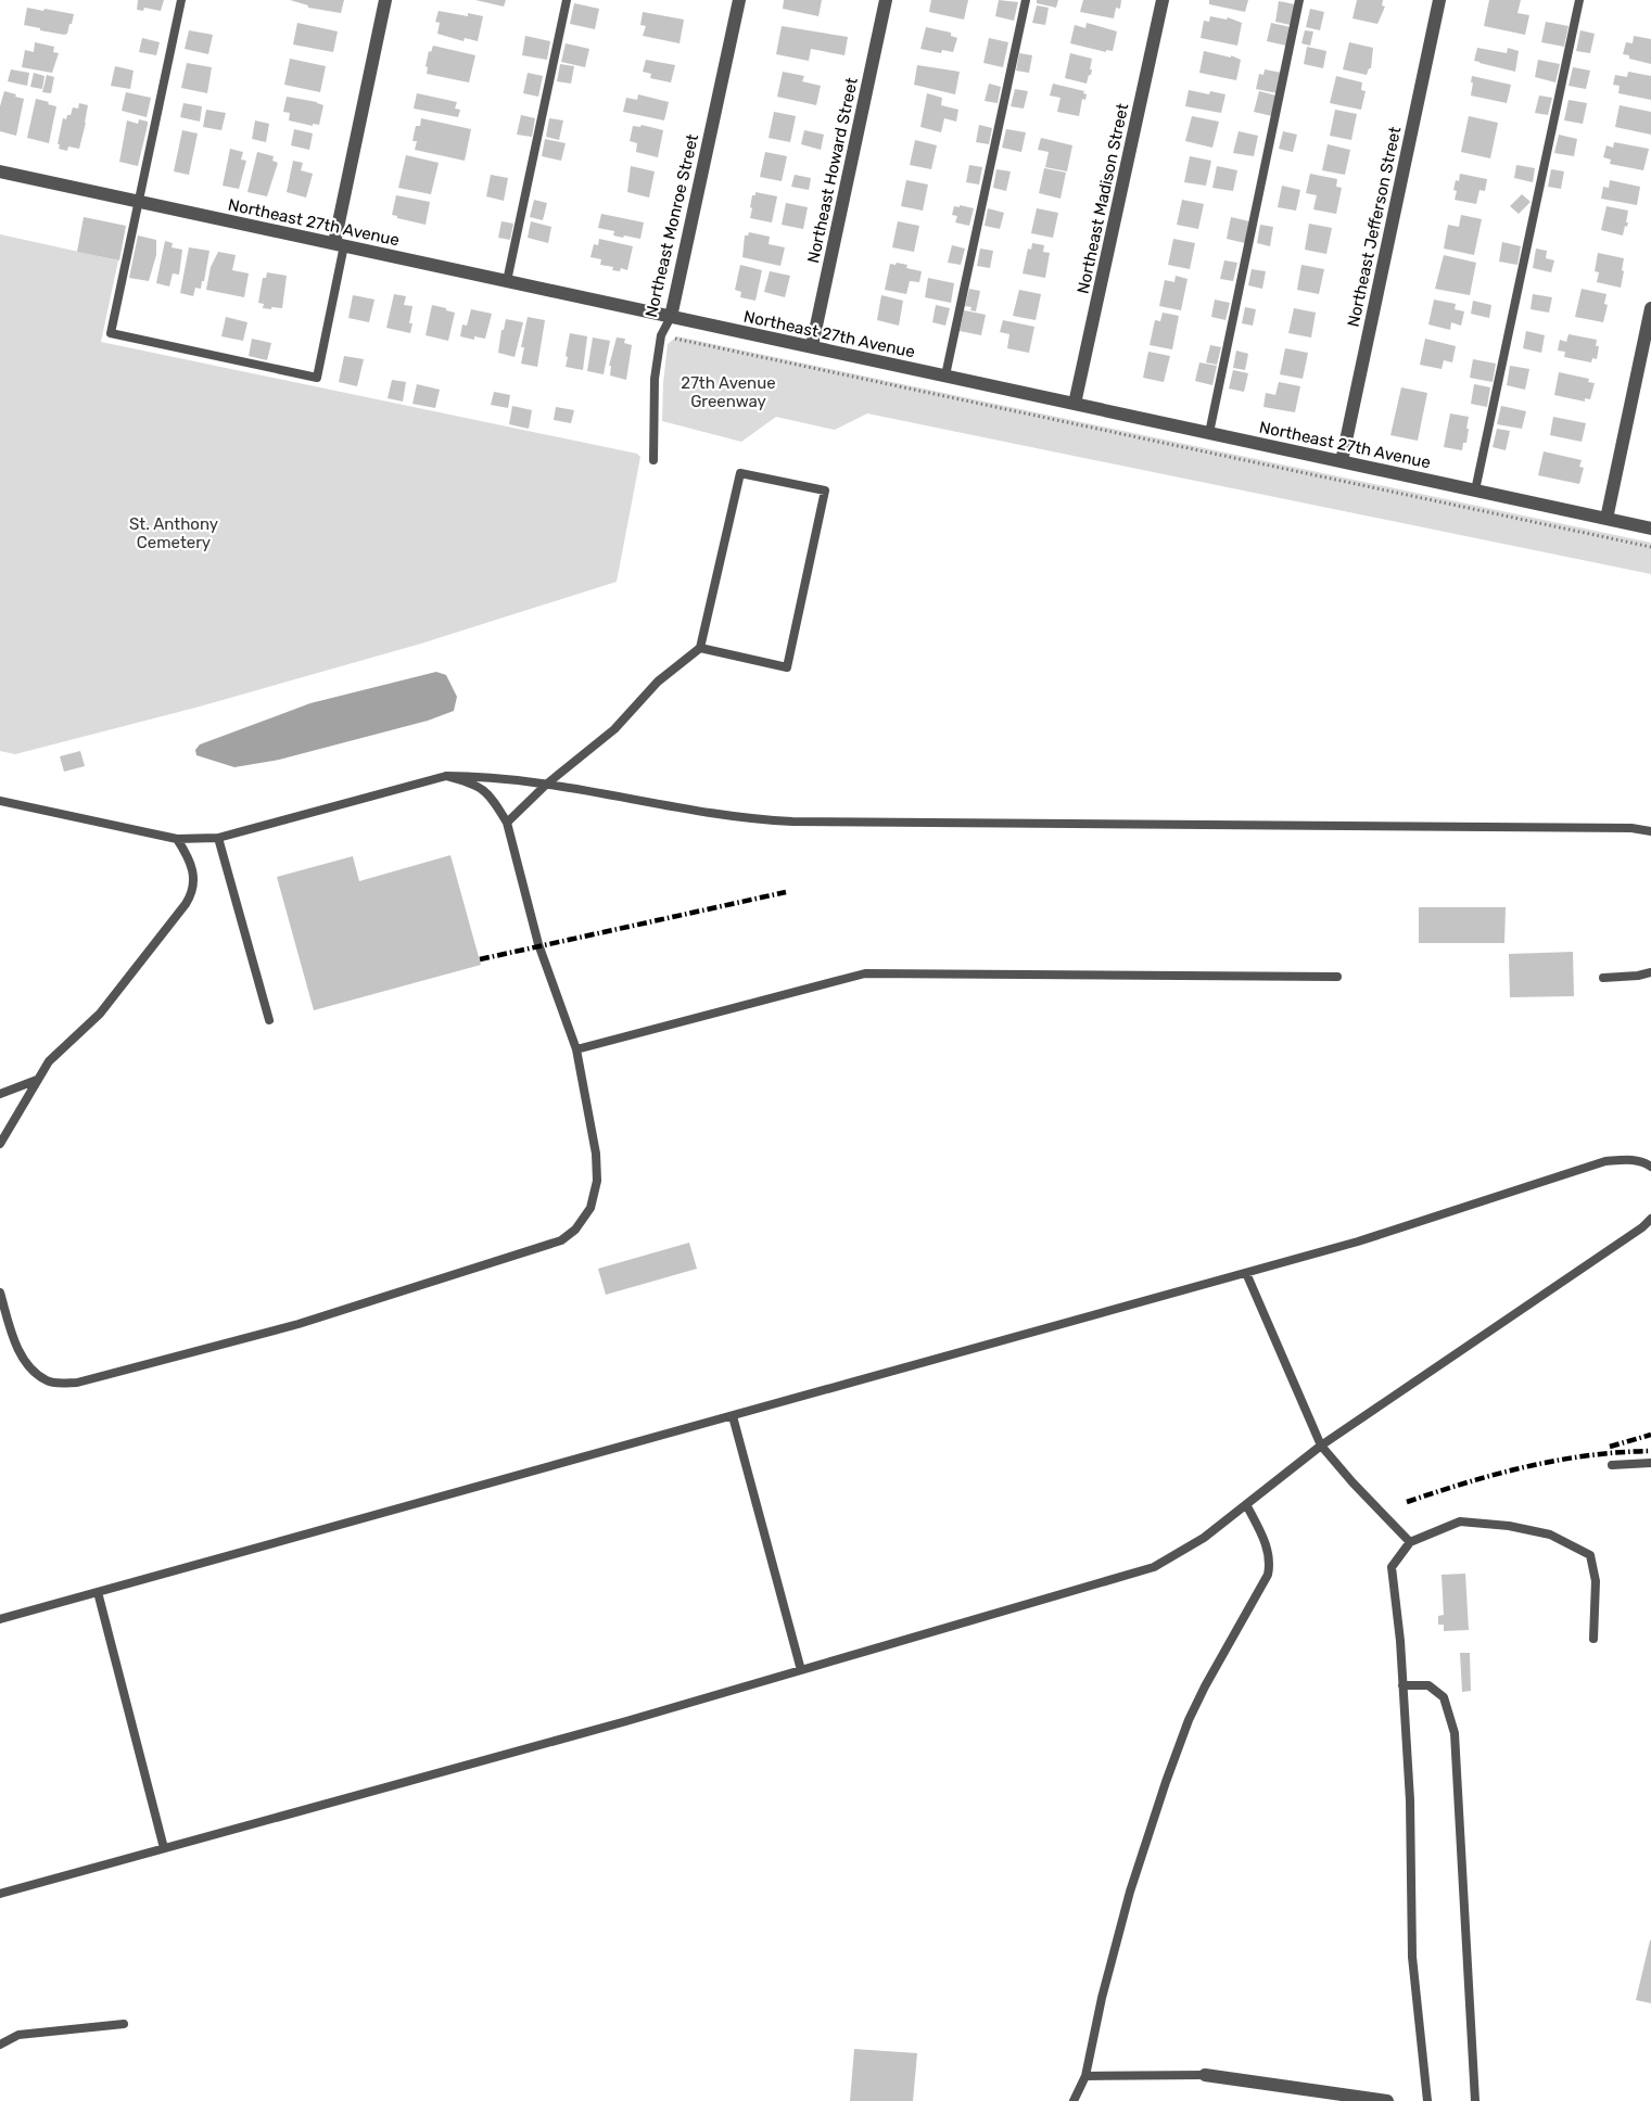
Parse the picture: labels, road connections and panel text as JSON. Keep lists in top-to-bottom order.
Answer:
{
  "streets": {
    "street": [
      "Northeast Howard Street",
      "Northeast Madison Street",
      "Northeast 27th Avenue",
      "Northeast Monroe Street",
      "Northeast Jefferson Street"
    ]
  },
  "crossings": [
    ["Northeast Howard Street", "Northeast 27th Avenue"],
    ["Northeast Madison Street", "Northeast 27th Avenue"],
    ["Northeast 27th Avenue", "Northeast Monroe Street"],
    ["Northeast 27th Avenue", "Northeast Jefferson Street"]
  ],
  "parks": ["27th Avenue Greenway", "St. Anthony Cemetery"]
}
